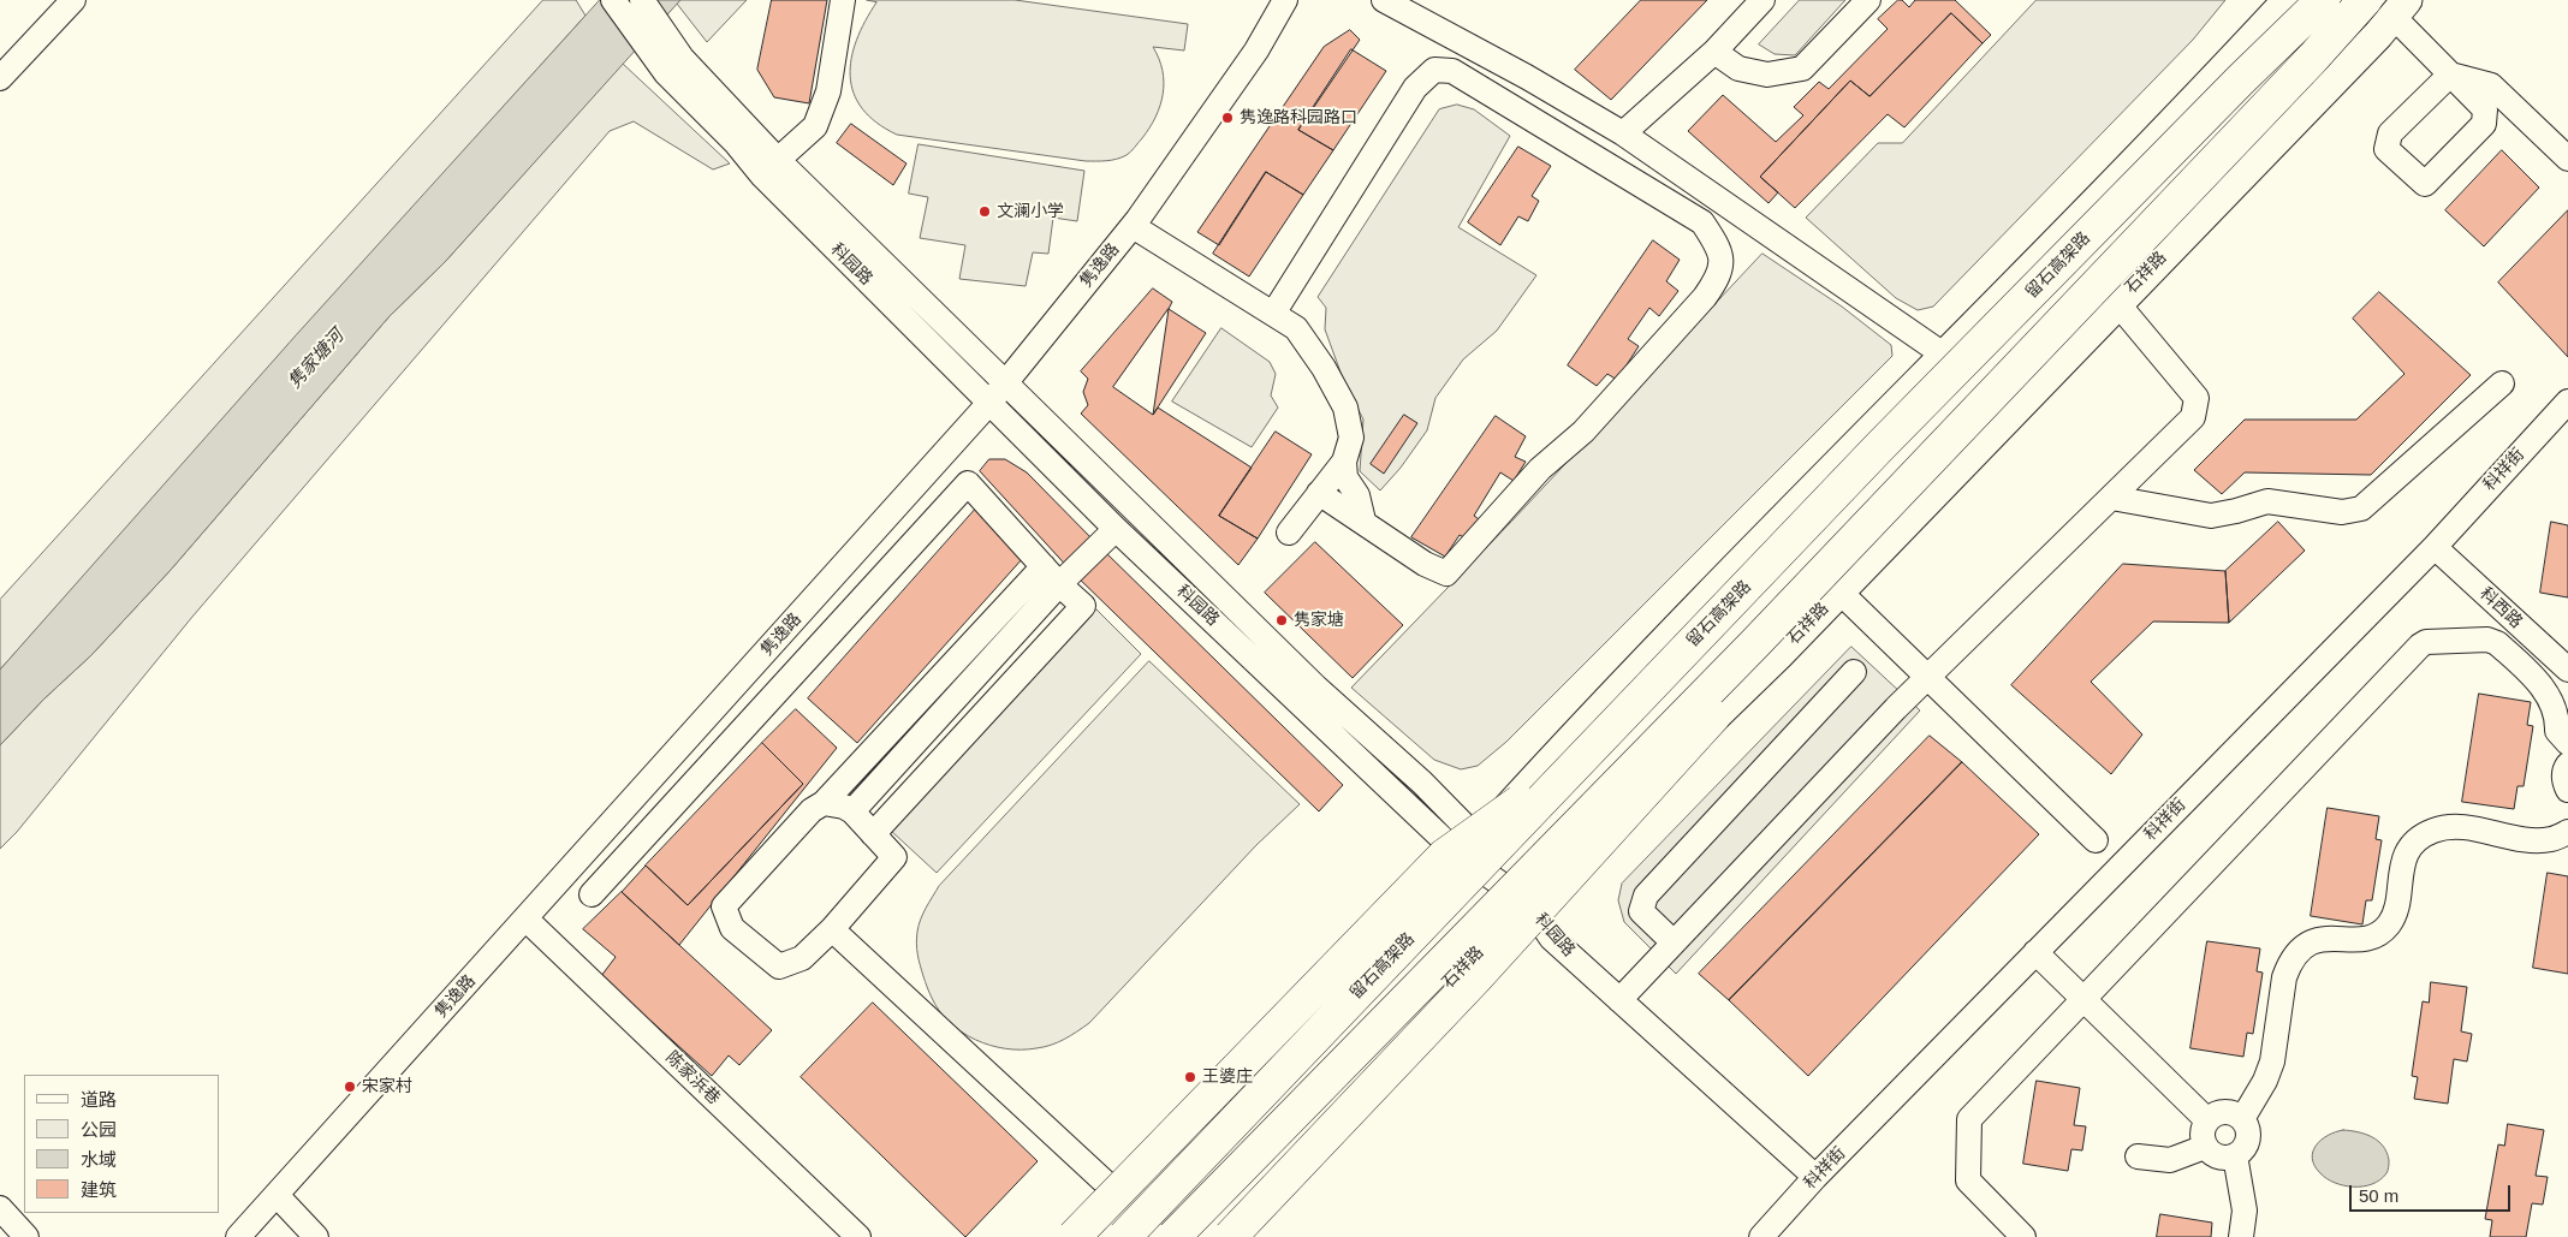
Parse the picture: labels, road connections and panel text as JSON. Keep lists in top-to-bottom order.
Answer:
{
  "streets": {
    "highway": ["留石高架路"],
    "main road": ["石祥路"],
    "street": [
      "科园路",
      "隽逸路",
      "科祥街",
      "科西路",
      "陈家浜巷"
    ]
  },
  "crossings": [
    ["科园路", "隽逸路"],
    ["科园路", "石祥路"],
    ["科园路", "科祥街"],
    ["隽逸路", "陈家浜巷"],
    ["科祥街", "科西路"]
  ],
  "water": ["隽家塘河"],
  "places": [
    "隽逸路科园路口",
    "文澜小学",
    "隽家塘",
    "王婆庄",
    "宋家村"
  ],
  "legend": [
    "道路",
    "公园",
    "水域",
    "建筑"
  ],
  "scale_bar": "50 m"
}
